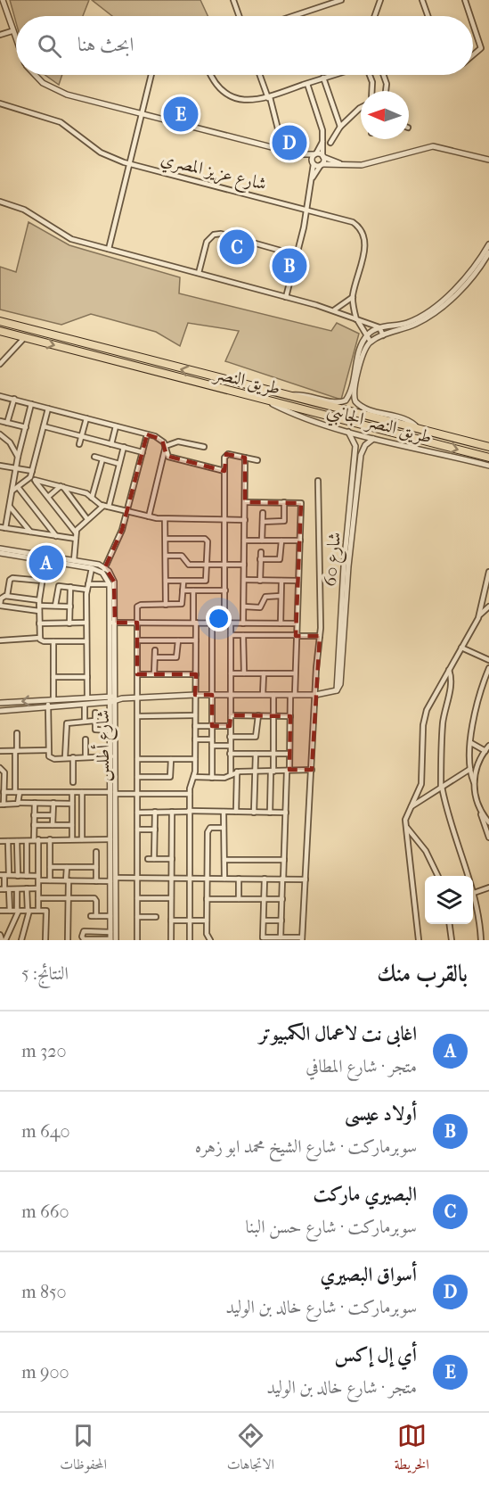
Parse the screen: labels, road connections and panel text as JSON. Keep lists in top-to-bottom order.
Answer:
{
  "streets": {
    "highway": ["طريق النصر"],
    "street": [
      "شارع عزيز المصري",
      "طريق النصر الجانبي",
      "شارع 60",
      "شارع أطلس"
    ]
  },
  "crossings": [
    ["طريق النصر", "طريق النصر الجانبي"],
    ["طريق النصر الجانبي", "شارع 60"],
    ["شارع 60", "شارع أطلس"]
  ],
  "north": "left",
  "page": {
    "search": "ابحث هنا",
    "pins": [
      "E",
      "D",
      "C",
      "B",
      "A"
    ],
    "heading": ["بالقرب منك", "النتائج: 5"],
    "list": [
      {
        "mark": "A",
        "name": "اغابى نت لاعمال الكمبيوتر",
        "note": "متجر · شارع المطافي",
        "value": "320 m"
      },
      {
        "mark": "B",
        "name": "أولاد عيسى",
        "note": "سوبرماركت · شارع الشيخ محمد ابو زهره",
        "value": "640 m"
      },
      {
        "mark": "C",
        "name": "البصيري ماركت",
        "note": "سوبرماركت · شارع حسن البنا",
        "value": "660 m"
      },
      {
        "mark": "D",
        "name": "أسواق البصيري",
        "note": "سوبرماركت · شارع خالد بن الوليد",
        "value": "850 m"
      },
      {
        "mark": "E",
        "name": "أي إل إكس",
        "note": "متجر · شارع خالد بن الوليد",
        "value": "900 m"
      }
    ],
    "nav": ["الخريطة", "الاتجاهات", "المحفوظات"]
  }
}
